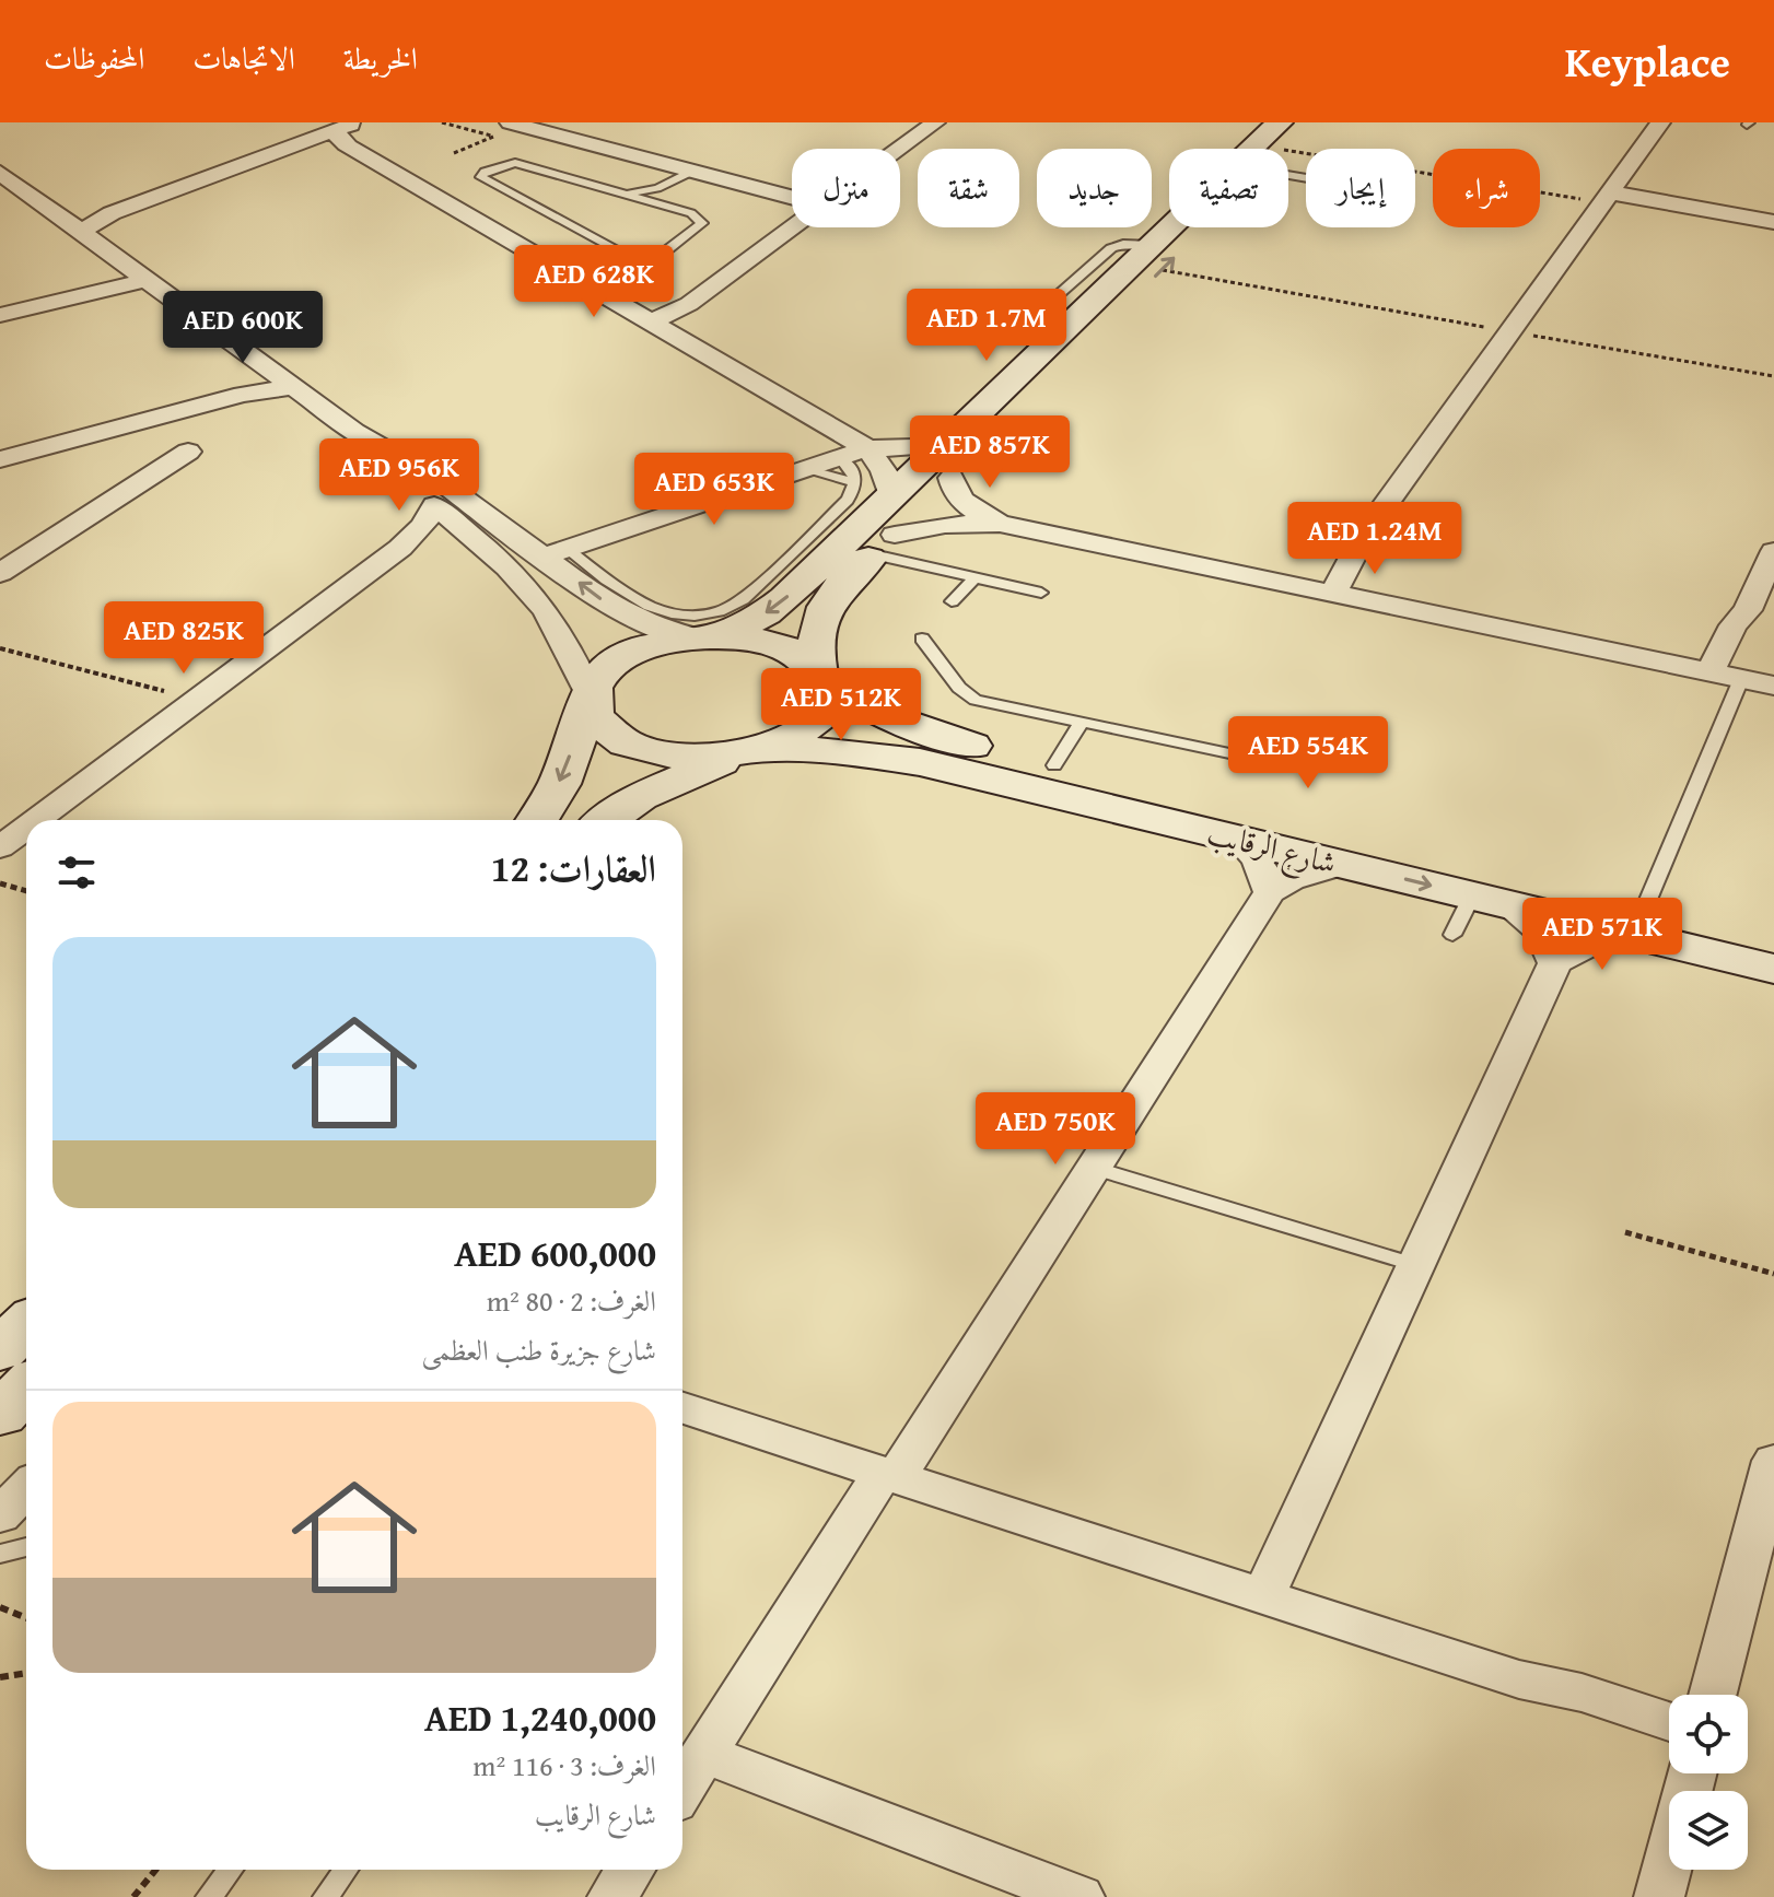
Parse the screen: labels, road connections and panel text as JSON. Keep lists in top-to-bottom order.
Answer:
{
  "streets": {
    "street": ["شارع الرقايب"]
  },
  "page": {
    "header": "Keyplace",
    "nav": ["الخريطة", "الاتجاهات", "المحفوظات"],
    "chip": [
      "شراء",
      "إيجار",
      "تصفية",
      "جديد",
      "شقة",
      "منزل"
    ],
    "price": [
      "AED 628K",
      "AED 1.7M",
      "AED 600K",
      "AED 857K",
      "AED 956K",
      "AED 653K",
      "AED 1.24M",
      "AED 825K",
      "AED 512K",
      "AED 554K",
      "AED 571K",
      "AED 750K"
    ],
    "heading": "العقارات: 12",
    "list": [
      {
        "name": "AED 600,000",
        "note": "الغرف: 2 · 80 m² · شارع جزيرة طنب العظمى"
      },
      {
        "name": "AED 1,240,000",
        "note": "الغرف: 3 · 116 m² · شارع الرقايب"
      }
    ]
  }
}
